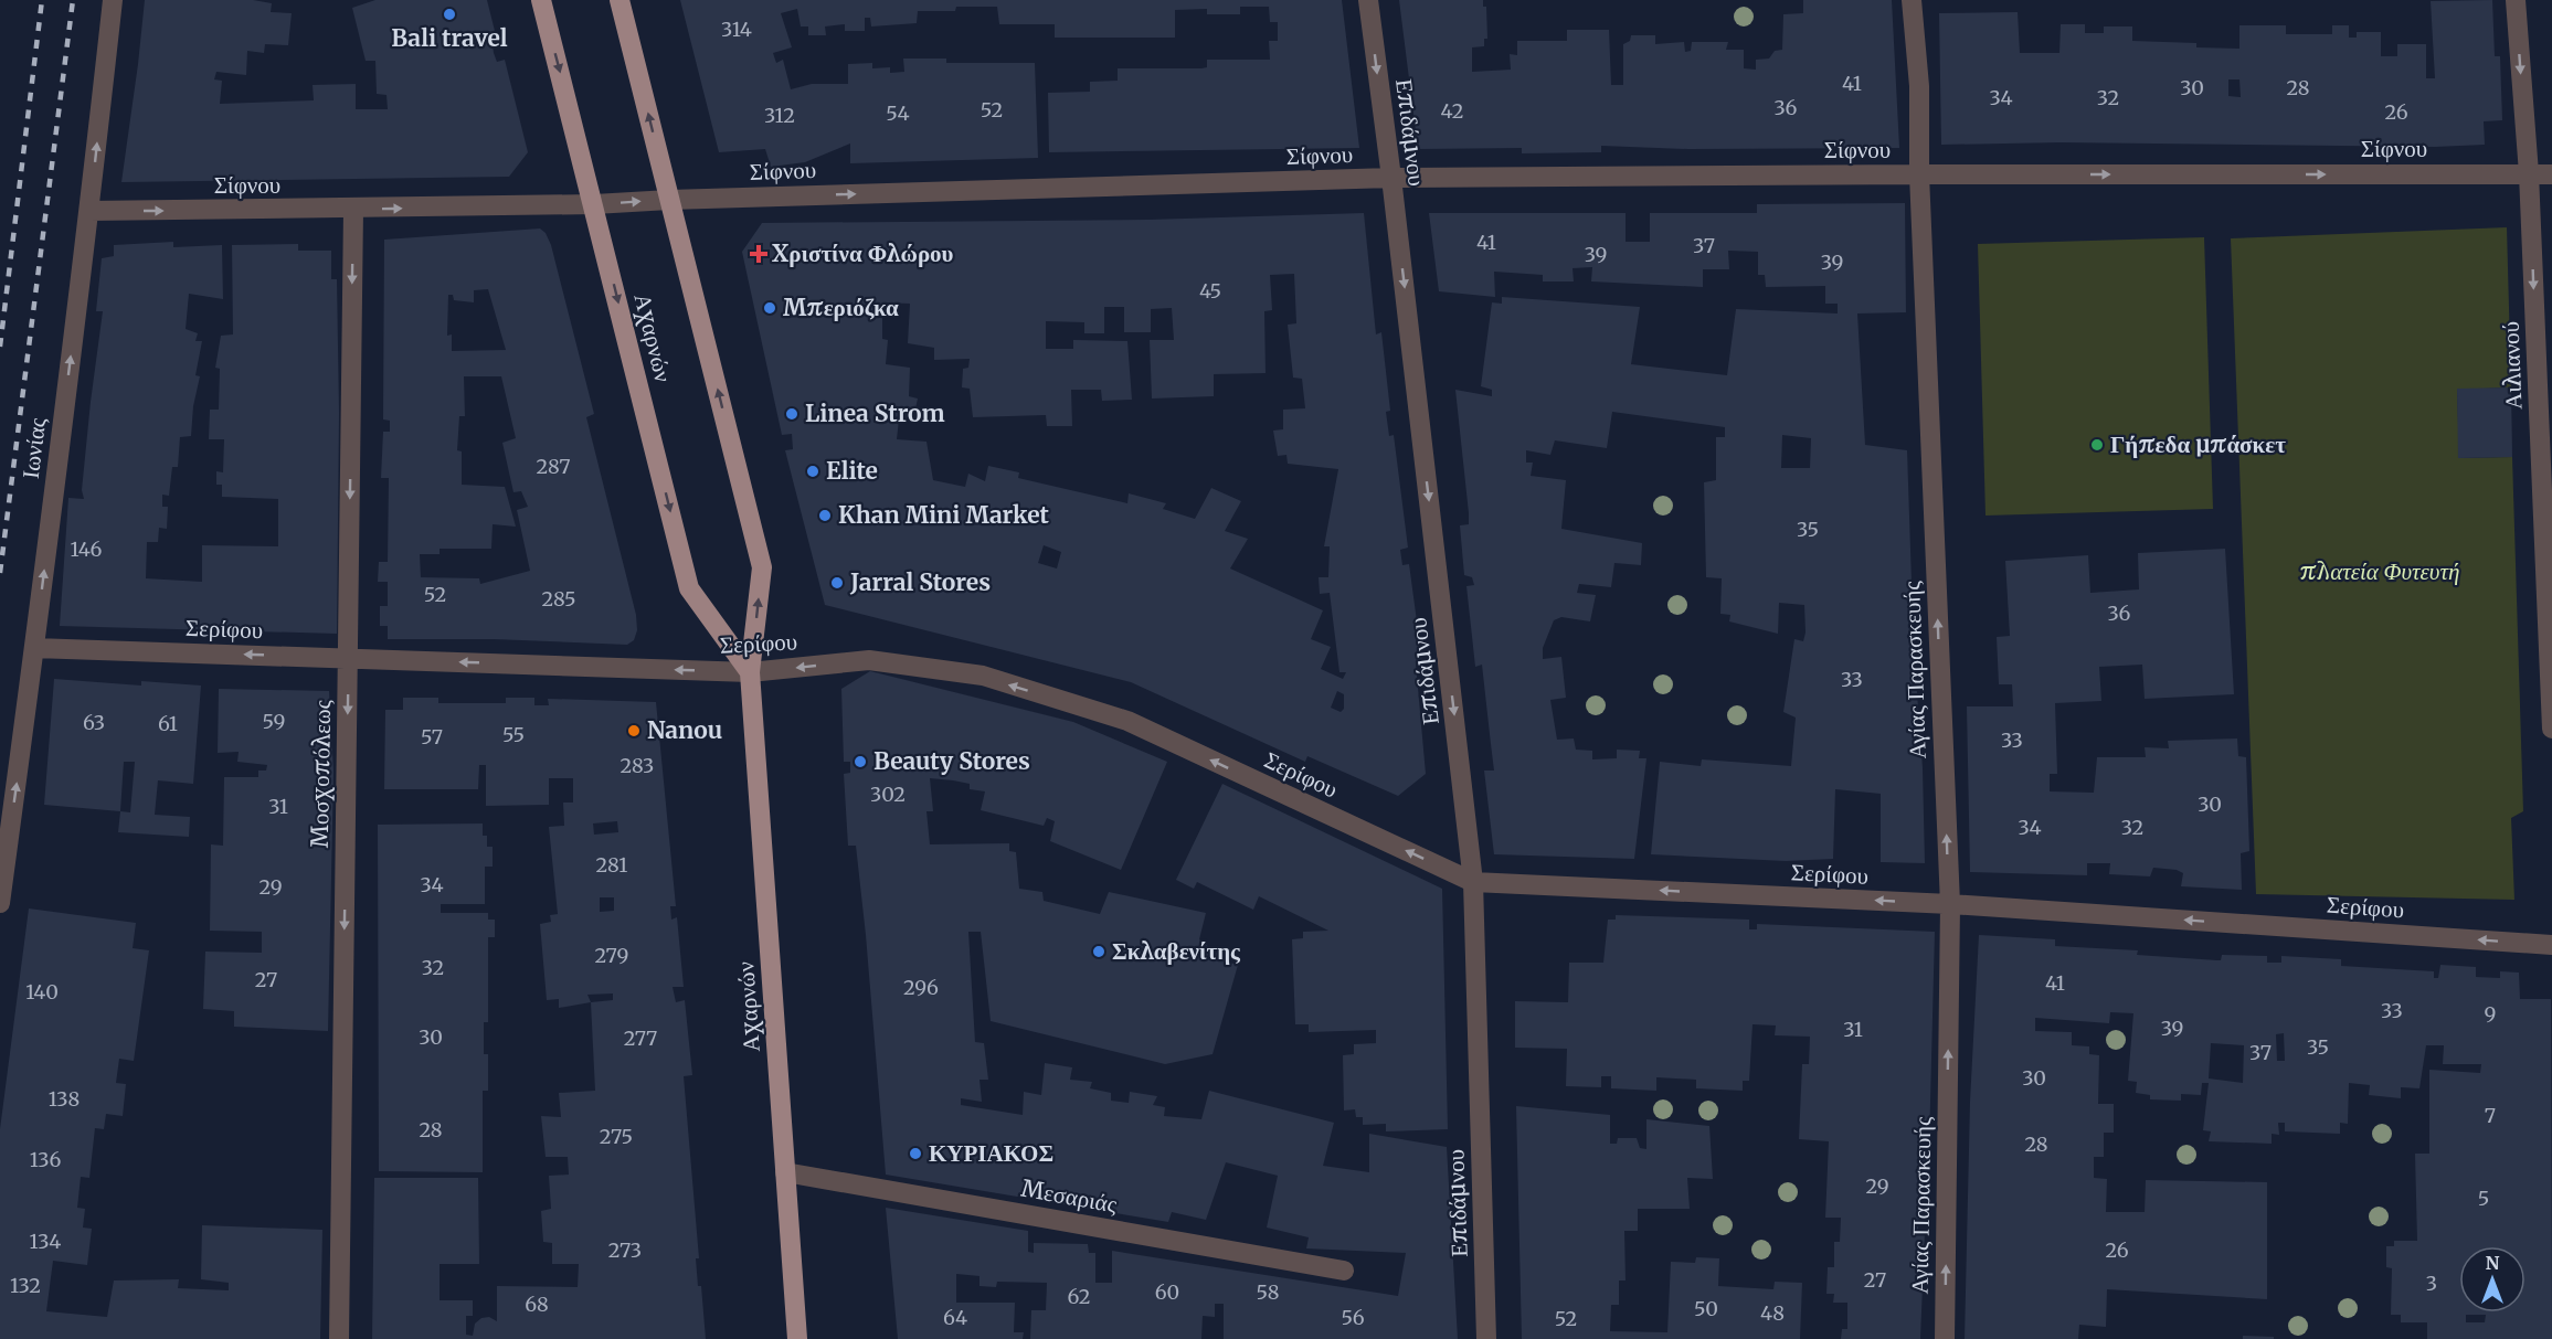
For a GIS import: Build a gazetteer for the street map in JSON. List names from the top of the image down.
{
  "streets": {
    "main road": ["Αχαρνών"],
    "street": [
      "Επιδάμνου",
      "Σίφνου",
      "Αιλιανού",
      "Ιωνίας",
      "Σερίφου",
      "Αγίας Παρασκευής",
      "Μοσχοπόλεως",
      "Μεσαριάς"
    ]
  },
  "crossings": [
    ["Επιδάμνου", "Σίφνου"],
    ["Επιδάμνου", "Σερίφου"],
    ["Σίφνου", "Αχαρνών"],
    ["Σίφνου", "Αιλιανού"],
    ["Σίφνου", "Ιωνίας"],
    ["Σίφνου", "Αγίας Παρασκευής"],
    ["Σίφνου", "Μοσχοπόλεως"],
    ["Αχαρνών", "Σερίφου"],
    ["Αχαρνών", "Μεσαριάς"],
    ["Ιωνίας", "Σερίφου"],
    ["Σερίφου", "Αγίας Παρασκευής"],
    ["Σερίφου", "Μοσχοπόλεως"]
  ],
  "one_way": [
    "Επιδάμνου",
    "Σίφνου",
    "Αιλιανού",
    "Ιωνίας",
    "Σερίφου",
    "Αγίας Παρασκευής",
    "Μοσχοπόλεως"
  ],
  "parks": ["πλατεία Φυτευτή"],
  "places": {
    "other": [
      "Bali travel",
      "Μπεριόζκα",
      "Linea Strom",
      "Γήπεδα μπάσκετ",
      "Elite",
      "Khan Mini Market",
      "Jarral Stores",
      "Nanou",
      "Beauty Stores",
      "Σκλαβενίτης",
      "ΚΥΡΙΑΚΟΣ"
    ],
    "health": ["Χριστίνα Φλώρου"]
  },
  "house_numbers": [
    "314",
    "41",
    "30",
    "28",
    "34",
    "32",
    "36",
    "52",
    "42",
    "26",
    "54",
    "312",
    "41",
    "37",
    "39",
    "39",
    "45",
    "287",
    "35",
    "146",
    "52",
    "285",
    "36",
    "33",
    "59",
    "63",
    "61",
    "55",
    "57",
    "33",
    "283",
    "302",
    "30",
    "31",
    "34",
    "32",
    "281",
    "34",
    "29",
    "279",
    "32",
    "27",
    "41",
    "296",
    "140",
    "33",
    "9",
    "39",
    "31",
    "30",
    "277",
    "35",
    "37",
    "30",
    "138",
    "7",
    "28",
    "275",
    "28",
    "136",
    "29",
    "5",
    "134",
    "273",
    "26",
    "27",
    "3",
    "132",
    "60",
    "58",
    "62",
    "68",
    "50",
    "48",
    "64",
    "56",
    "52"
  ],
  "north": "top"
}
